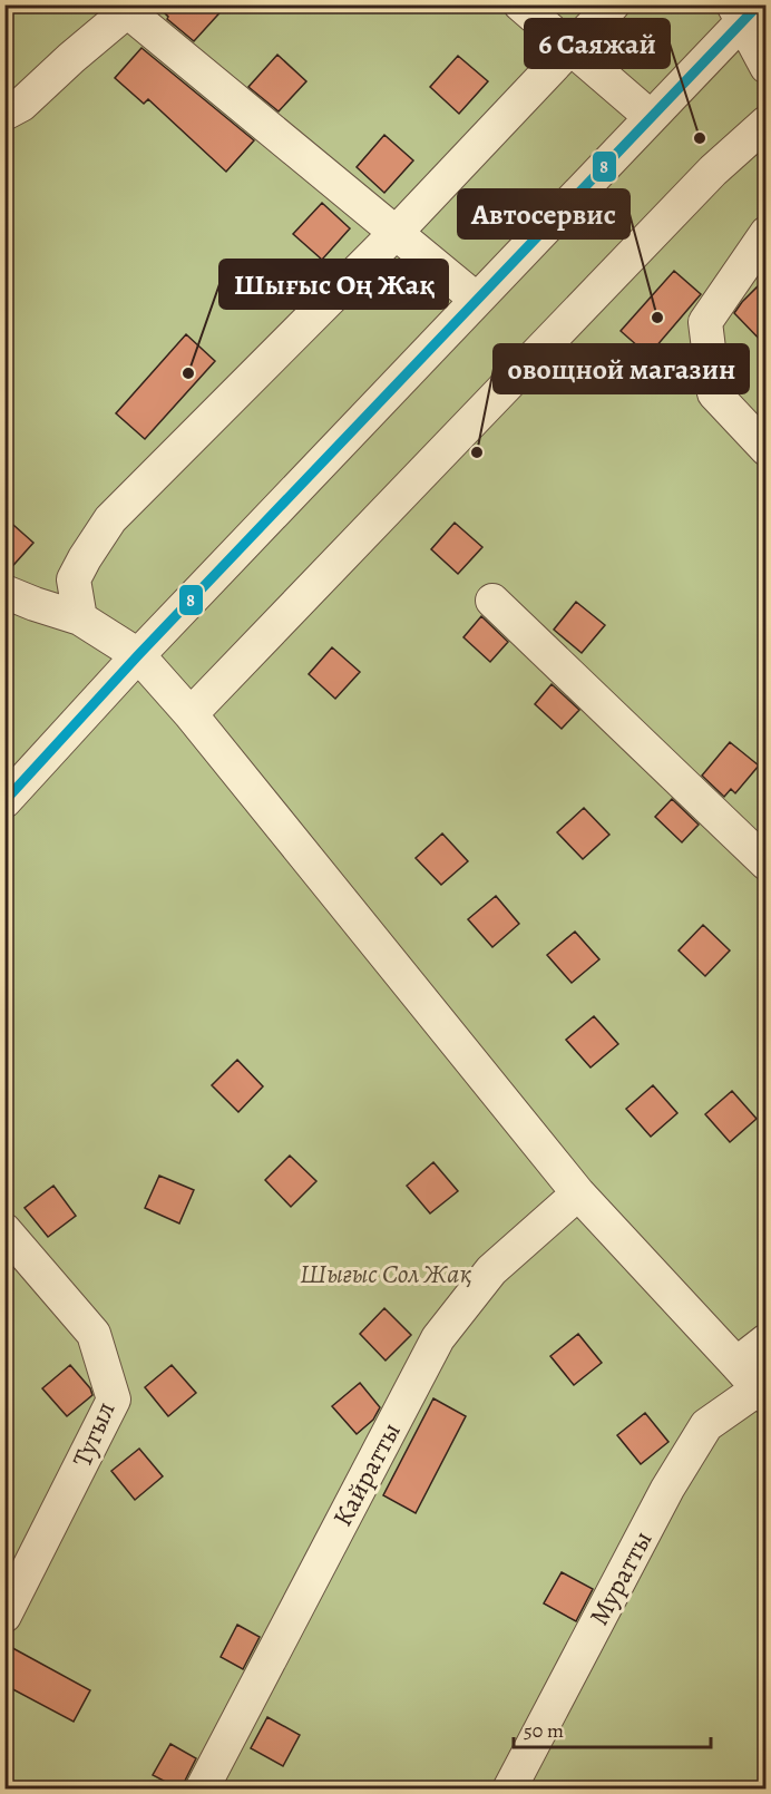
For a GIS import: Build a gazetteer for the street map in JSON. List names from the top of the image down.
{
  "streets": {
    "street": ["Тугыл", "Кайратты", "Муратты"]
  },
  "parks": ["Шығыс Сол Жақ"],
  "places": [
    "6 Саяжай",
    "Автосервис",
    "Шығыс Оң Жақ",
    "овощной магазин"
  ],
  "lines": ["transit line 8"],
  "scale_bar": "50 m"
}
